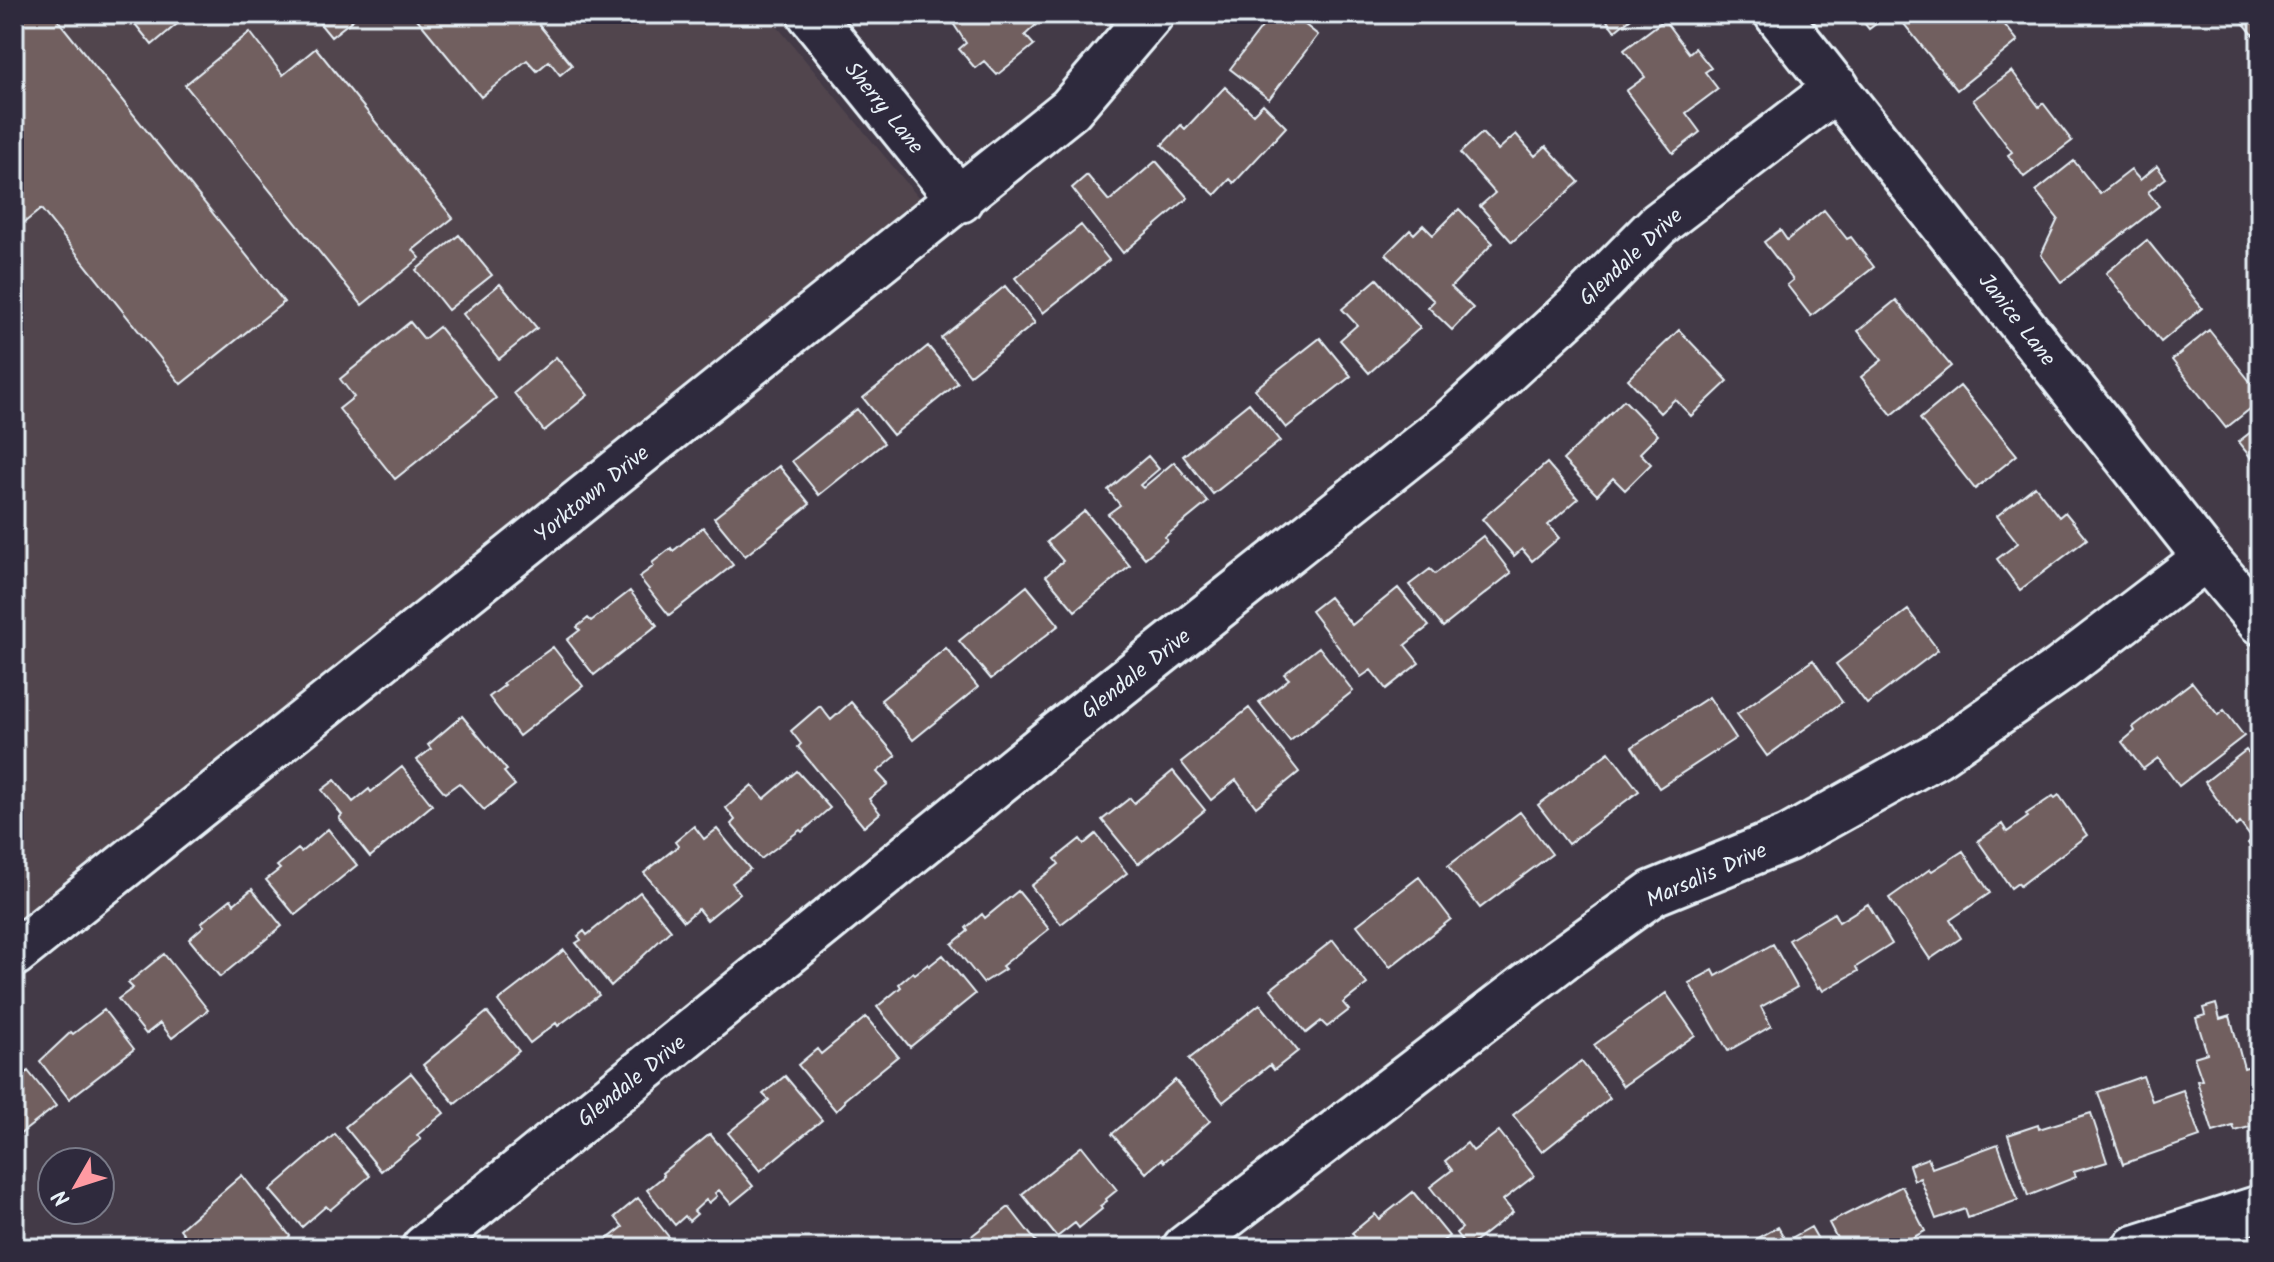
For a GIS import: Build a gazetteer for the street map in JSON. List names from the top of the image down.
{
  "streets": {
    "street": [
      "Sherry Lane",
      "Glendale Drive",
      "Janice Lane",
      "Yorktown Drive",
      "Marsalis Drive"
    ]
  },
  "crossings": [
    ["Sherry Lane", "Yorktown Drive"],
    ["Glendale Drive", "Janice Lane"],
    ["Janice Lane", "Marsalis Drive"]
  ],
  "north": "bottom left"
}
